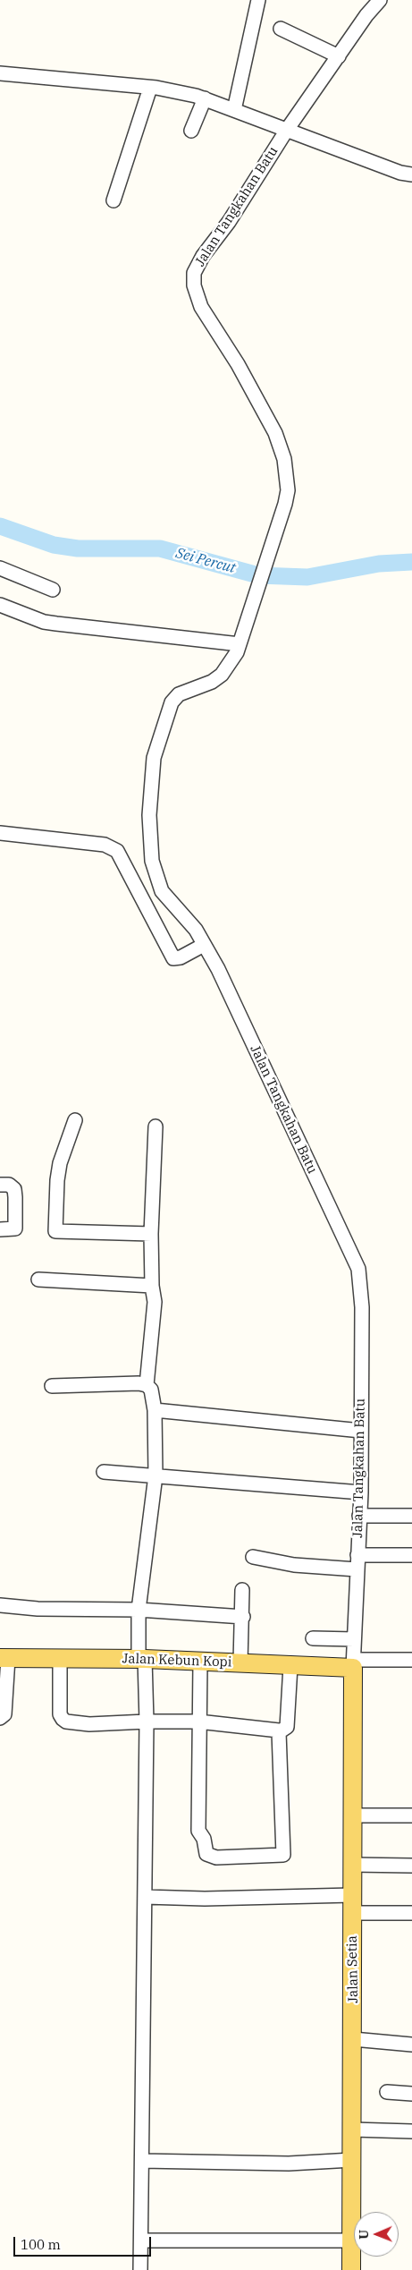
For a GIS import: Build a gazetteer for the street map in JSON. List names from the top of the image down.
{
  "streets": {
    "main road": ["Jalan Kebun Kopi", "Jalan Setia"],
    "street": ["Jalan Tangkahan Batu"]
  },
  "crossings": [
    ["Jalan Tangkahan Batu", "Jalan Kebun Kopi"],
    ["Jalan Tangkahan Batu", "Jalan Setia"],
    ["Jalan Kebun Kopi", "Jalan Setia"]
  ],
  "water": ["Sei Percut"],
  "scale_bar": "100 m",
  "north": "left"
}
